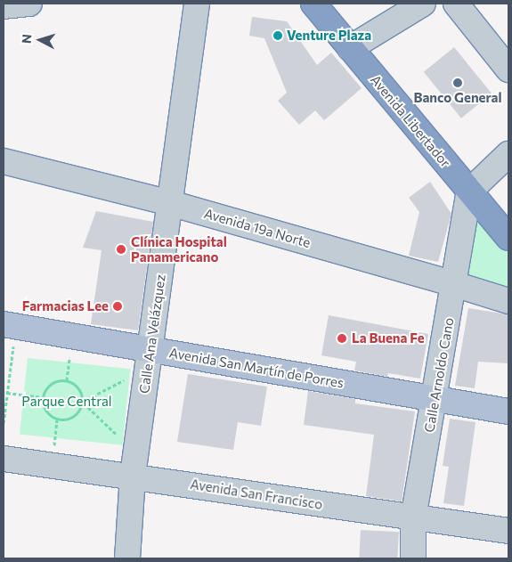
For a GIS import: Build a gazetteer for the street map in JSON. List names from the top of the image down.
{
  "streets": {
    "highway": ["Avenida Libertador"],
    "main road": ["Avenida San Martín de Porres"],
    "street": [
      "Avenida 19a Norte",
      "Calle Ana Velázquez",
      "Calle Arnoldo Cano",
      "Avenida San Francisco"
    ]
  },
  "crossings": [
    ["Avenida Libertador", "Calle Arnoldo Cano"],
    ["Avenida 19a Norte", "Calle Ana Velázquez"],
    ["Avenida 19a Norte", "Calle Arnoldo Cano"],
    ["Calle Ana Velázquez", "Avenida San Martín de Porres"],
    ["Calle Ana Velázquez", "Avenida San Francisco"],
    ["Avenida San Martín de Porres", "Calle Arnoldo Cano"],
    ["Calle Arnoldo Cano", "Avenida San Francisco"]
  ],
  "parks": ["Parque Central"],
  "places": [
    "Venture Plaza",
    "Banco General",
    "Clínica Hospital Panamericano",
    "Farmacias Lee",
    "La Buena Fe"
  ],
  "north": "left"
}
